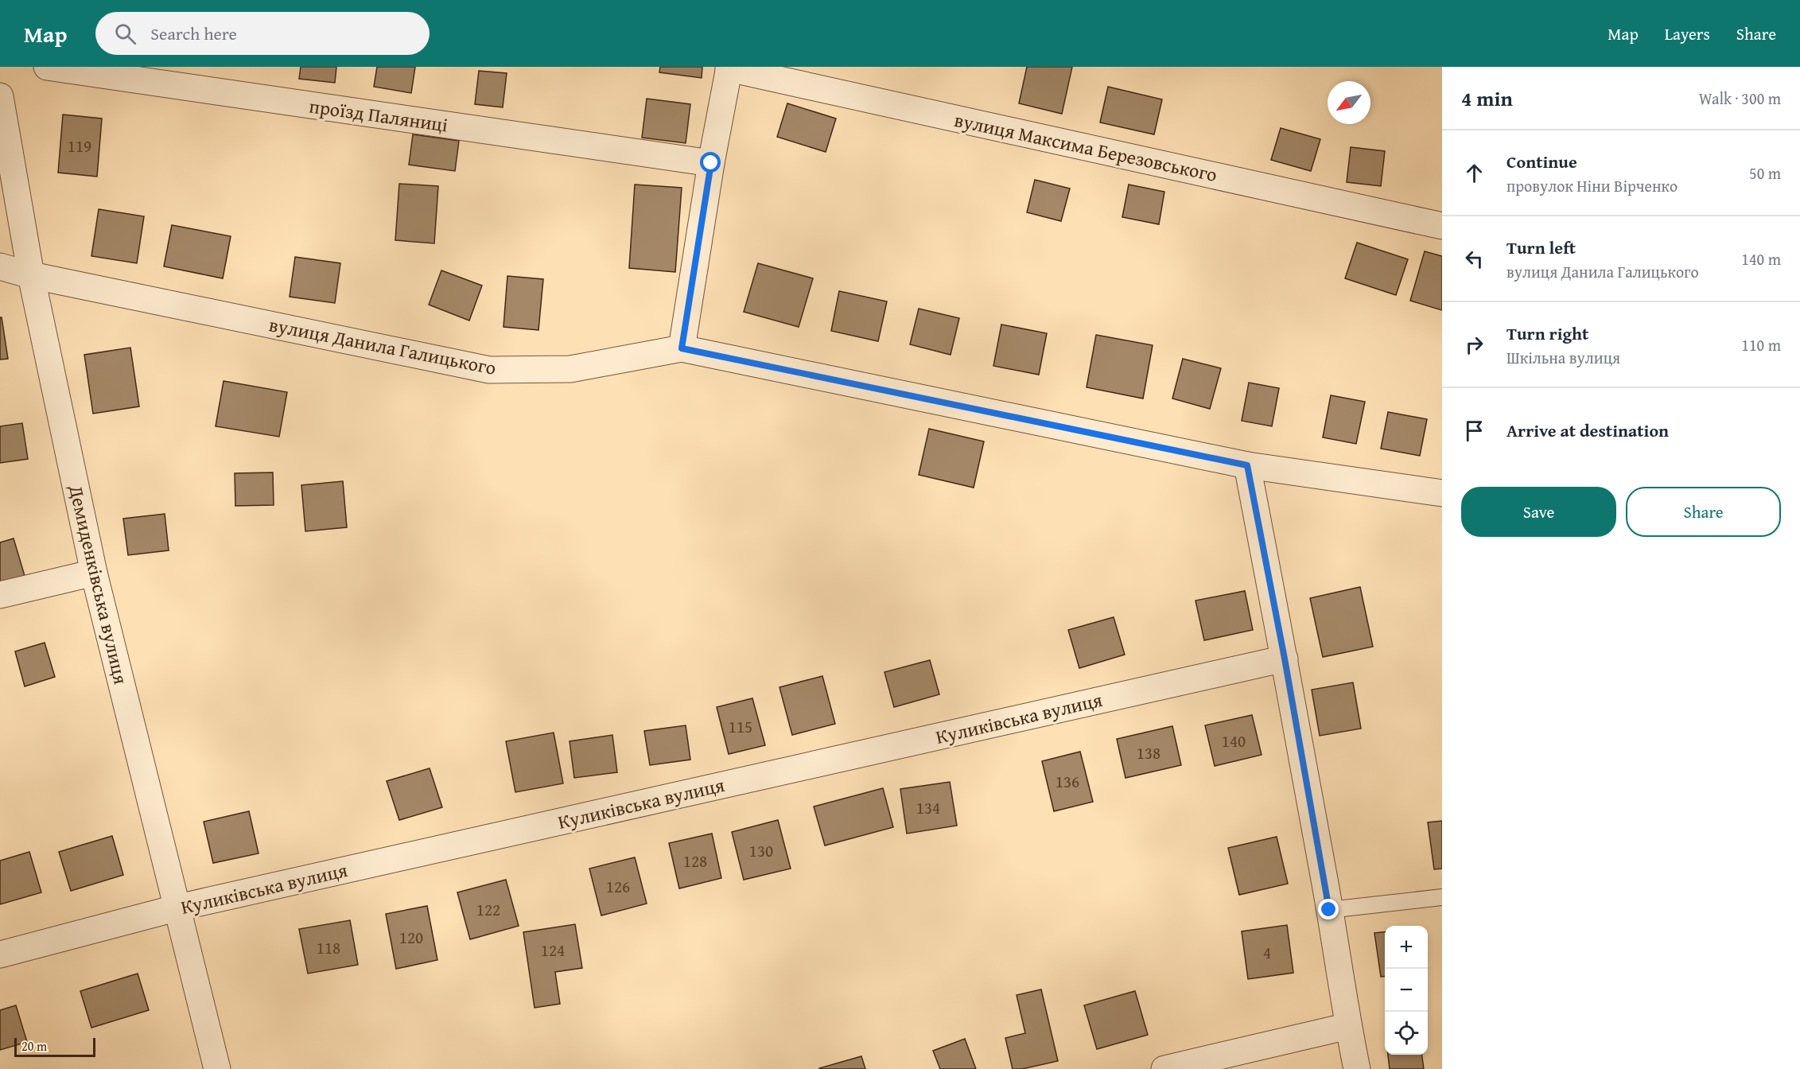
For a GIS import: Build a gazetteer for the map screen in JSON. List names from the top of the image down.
{
  "streets": {
    "street": [
      "проїзд Паляниці",
      "вулиця Максима Березовського",
      "вулиця Данила Галицького",
      "Демиденківська вулиця",
      "Куликівська вулиця"
    ]
  },
  "crossings": [
    ["вулиця Данила Галицького", "Демиденківська вулиця"],
    ["Демиденківська вулиця", "Куликівська вулиця"]
  ],
  "house_numbers": [
    "119",
    "115",
    "140",
    "138",
    "136",
    "134",
    "130",
    "128",
    "126",
    "122",
    "120",
    "118",
    "124",
    "4"
  ],
  "scale_bar": "20 m",
  "north": "bottom left",
  "page": {
    "header": "Map",
    "search": "Search here",
    "nav": ["Map", "Layers", "Share"],
    "heading": ["4 min", "Walk · 300 m"],
    "list": [
      ["Continue", "провулок Ніни Вірченко", "50 m"],
      ["Turn left", "вулиця Данила Галицького", "140 m"],
      ["Turn right", "Шкільна вулиця", "110 m"],
      "Arrive at destination"
    ],
    "buttons": ["Save", "Share"],
    "map_buttons": ["+", "−"],
    "scale": "20 m"
  }
}
